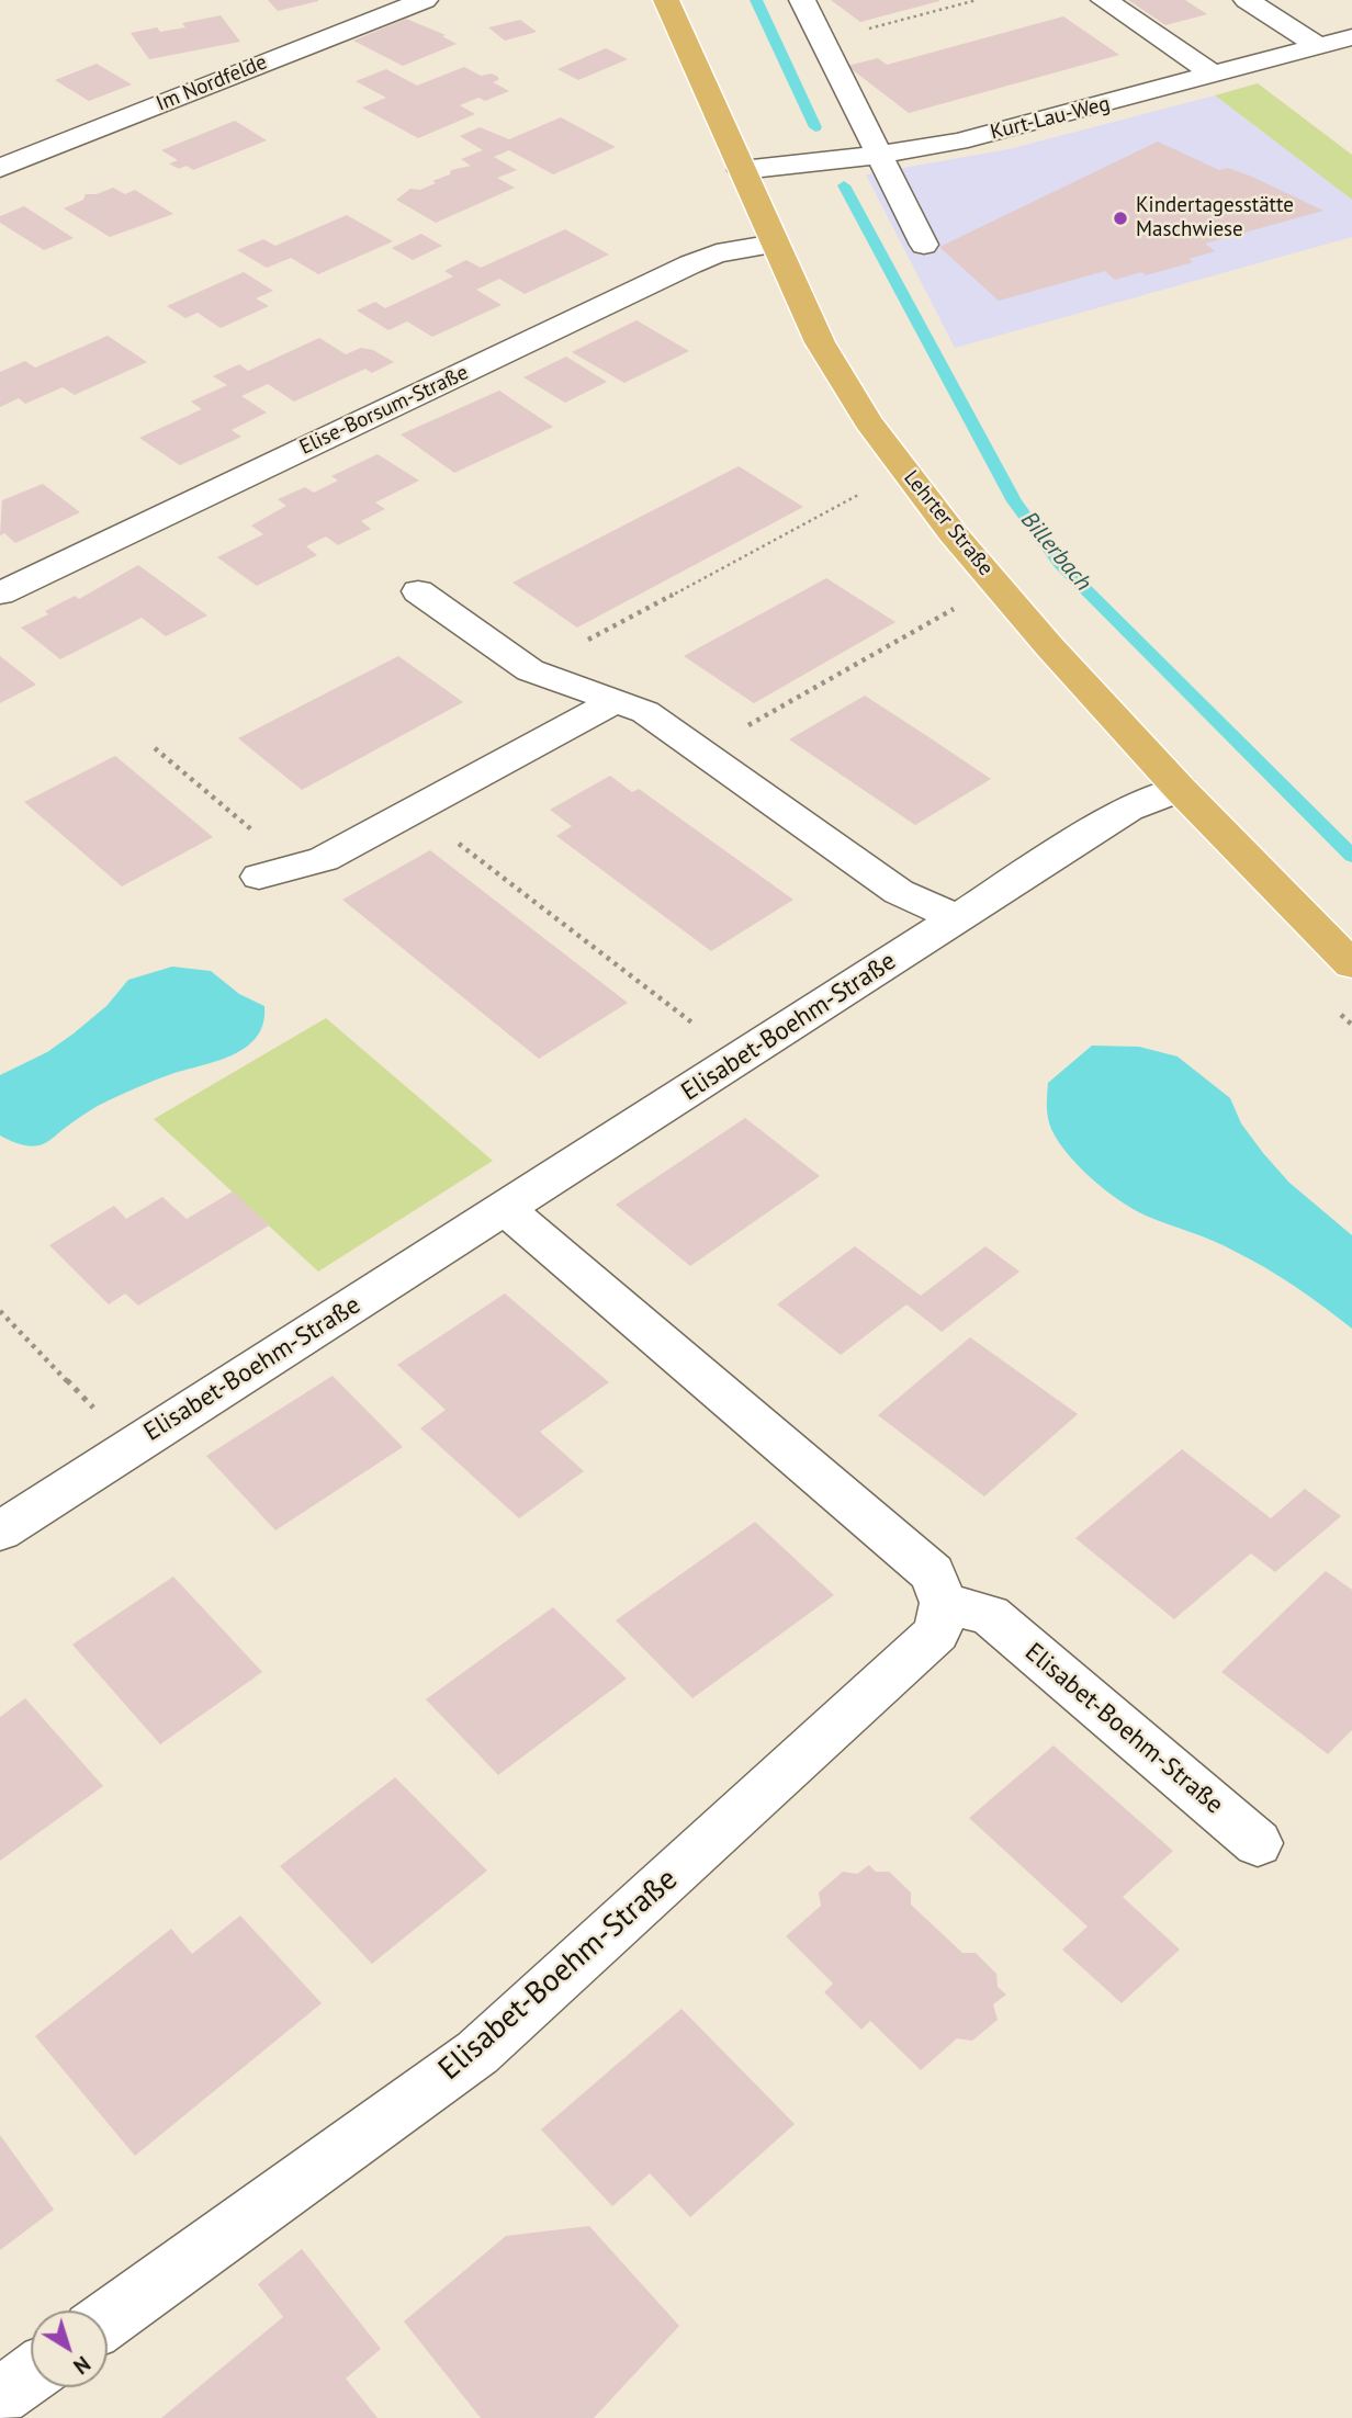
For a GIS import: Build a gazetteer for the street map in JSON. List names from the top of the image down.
{
  "streets": {
    "main road": ["Lehrter Straße"],
    "street": [
      "Im Nordfelde",
      "Kurt-Lau-Weg",
      "Elise-Borsum-Straße",
      "Elisabet-Boehm-Straße"
    ]
  },
  "crossings": [
    ["Kurt-Lau-Weg", "Lehrter Straße"],
    ["Elise-Borsum-Straße", "Lehrter Straße"],
    ["Lehrter Straße", "Elisabet-Boehm-Straße"]
  ],
  "water": ["Billerbach"],
  "places": ["Kindertagesstätte Maschwiese"],
  "north": "bottom right"
}
